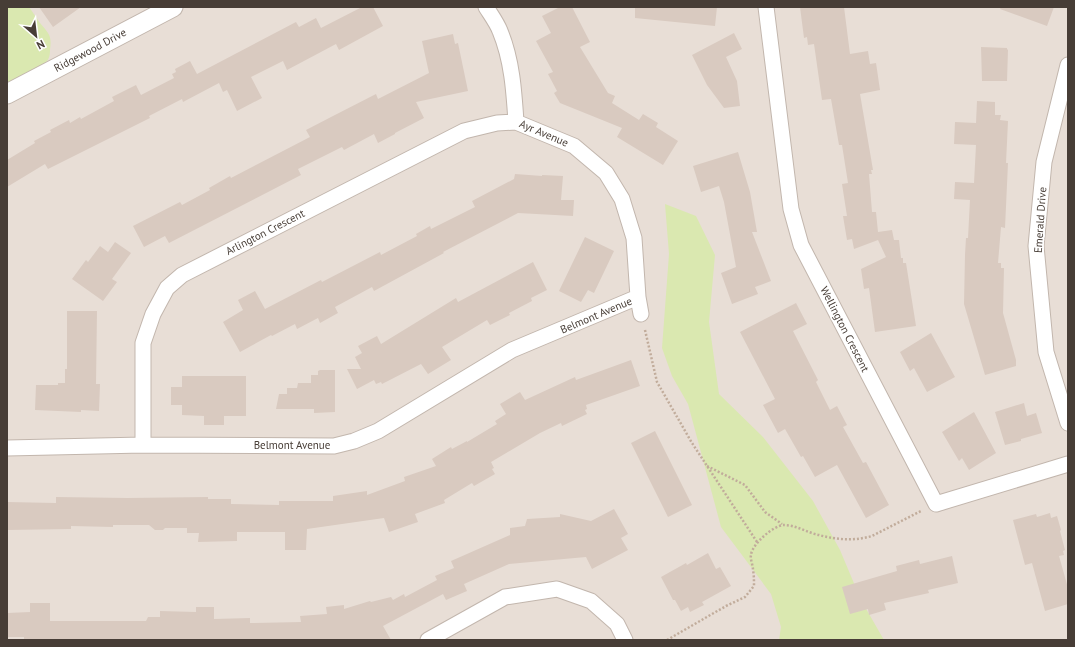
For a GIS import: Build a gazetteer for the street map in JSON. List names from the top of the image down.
{
  "streets": {
    "street": [
      "Ridgewood Drive",
      "Ayr Avenue",
      "Emerald Drive",
      "Arlington Crescent",
      "Belmont Avenue",
      "Wellington Crescent"
    ]
  },
  "crossings": [
    ["Ayr Avenue", "Arlington Crescent"],
    ["Ayr Avenue", "Belmont Avenue"],
    ["Arlington Crescent", "Belmont Avenue"]
  ],
  "north": "bottom right"
}
